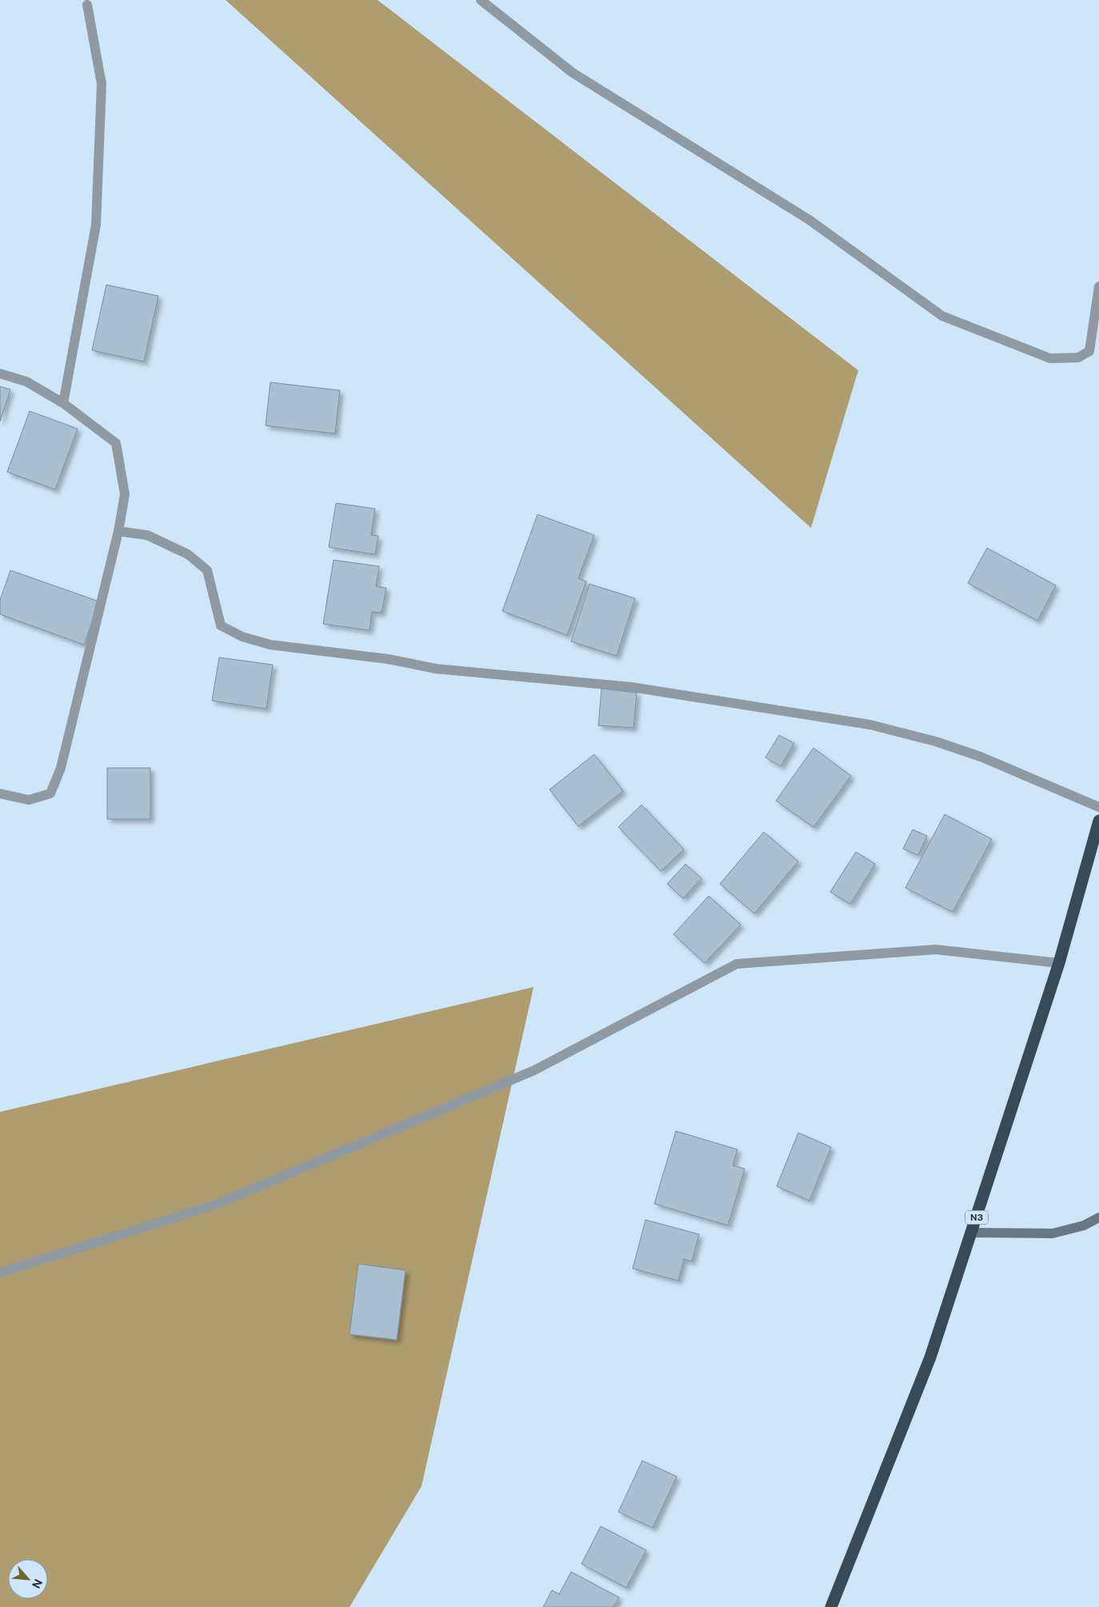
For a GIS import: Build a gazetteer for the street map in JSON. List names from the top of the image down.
{
  "streets": {
    "highway": ["N3"]
  },
  "north": "bottom right"
}
